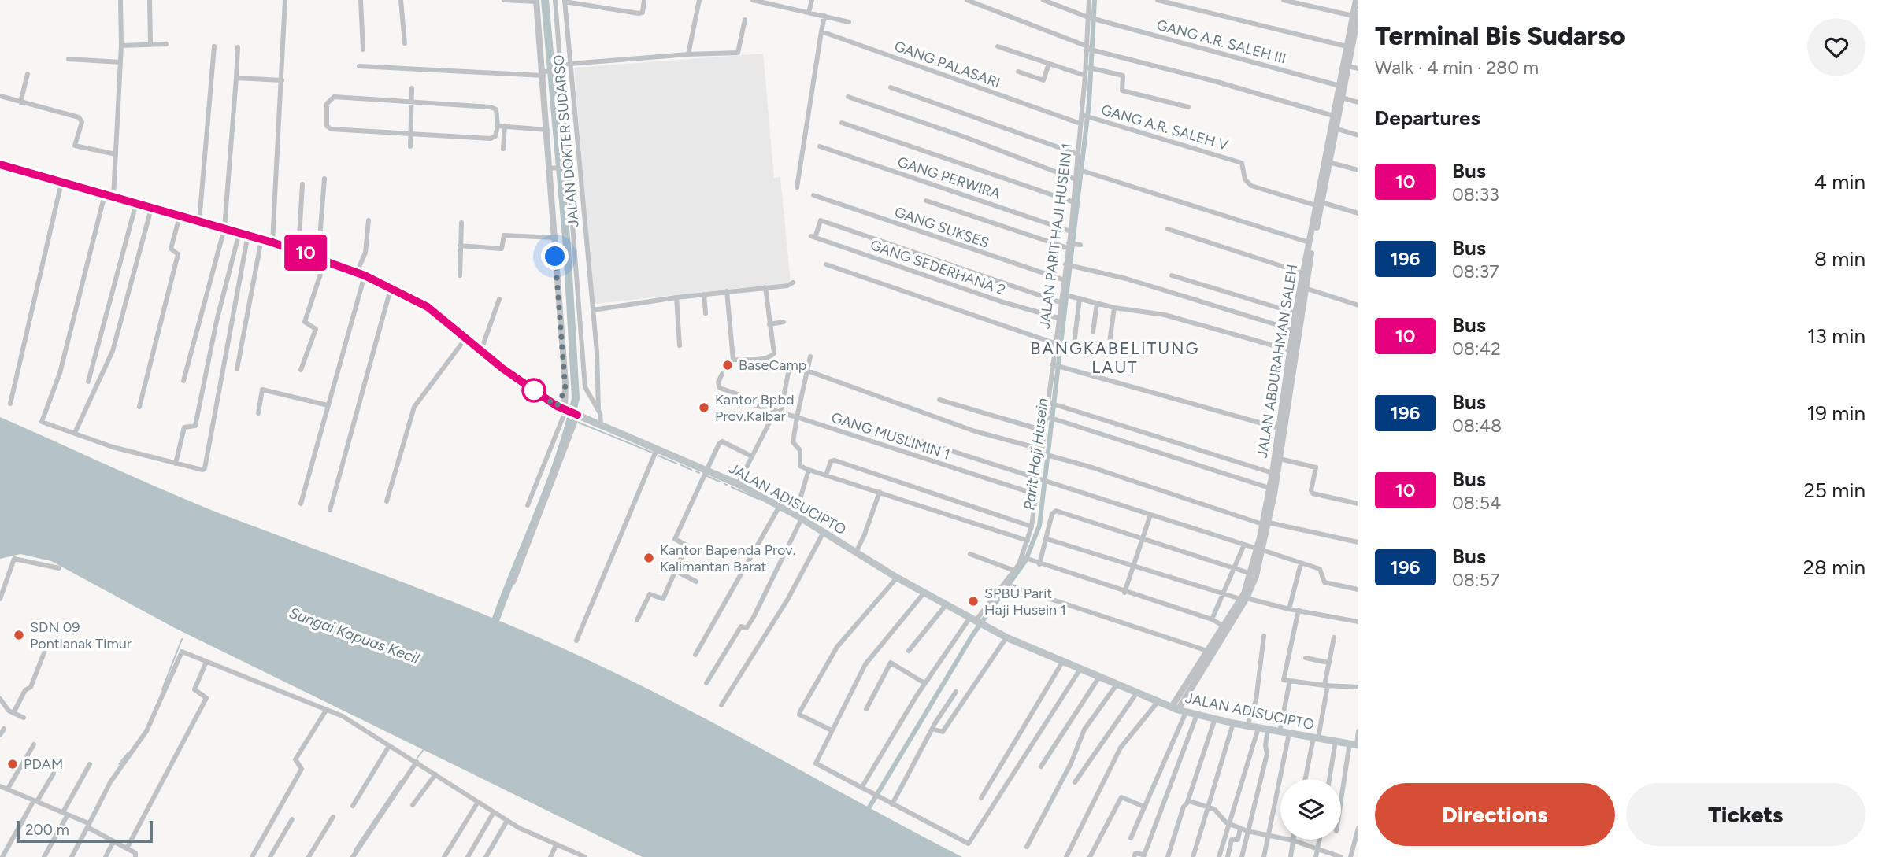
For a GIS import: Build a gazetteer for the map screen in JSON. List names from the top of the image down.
{
  "streets": {
    "main road": ["JALAN ADISUCIPTO"],
    "street": [
      "GANG A.R. SALEH III",
      "GANG PALASARI",
      "GANG A.R. SALEH V",
      "JALAN DOKTER SUDARSO",
      "GANG PERWIRA",
      "GANG SUKSES",
      "JALAN PARIT HAJI HUSEIN 1",
      "GANG SEDERHANA 2",
      "JALAN ABDURAHMAN SALEH",
      "GANG MUSLIMIN 1"
    ]
  },
  "crossings": [
    ["GANG A.R. SALEH III", "JALAN PARIT HAJI HUSEIN 1"],
    ["GANG A.R. SALEH III", "JALAN ABDURAHMAN SALEH"],
    ["GANG PALASARI", "JALAN PARIT HAJI HUSEIN 1"],
    ["GANG A.R. SALEH V", "JALAN PARIT HAJI HUSEIN 1"],
    ["GANG A.R. SALEH V", "JALAN ABDURAHMAN SALEH"],
    ["GANG PERWIRA", "JALAN PARIT HAJI HUSEIN 1"],
    ["GANG SUKSES", "JALAN PARIT HAJI HUSEIN 1"],
    ["JALAN PARIT HAJI HUSEIN 1", "GANG SEDERHANA 2"],
    ["JALAN PARIT HAJI HUSEIN 1", "GANG MUSLIMIN 1"],
    ["JALAN PARIT HAJI HUSEIN 1", "JALAN ADISUCIPTO"],
    ["JALAN ABDURAHMAN SALEH", "JALAN ADISUCIPTO"]
  ],
  "districts": ["BANGKABELITUNG LAUT"],
  "water": ["Parit Haji Husein", "Sungai Kapuas Kecil"],
  "places": [
    "BaseCamp",
    "Kantor Bpbd Prov.Kalbar",
    "Kantor Bapenda Prov. Kalimantan Barat",
    "SPBU Parit Haji Husein 1",
    "SDN 09 Pontianak Timur",
    "PDAM"
  ],
  "lines": ["bus line 10"],
  "scale_bar": "200 m",
  "page": {
    "on_map": "10",
    "heading": [
      ["Terminal Bis Sudarso", "Walk · 4 min · 280 m"],
      "Departures"
    ],
    "list": [
      {
        "mark": "10",
        "name": "Bus",
        "note": "08:33",
        "value": "4 min"
      },
      {
        "mark": "196",
        "name": "Bus",
        "note": "08:37",
        "value": "8 min"
      },
      {
        "mark": "10",
        "name": "Bus",
        "note": "08:42",
        "value": "13 min"
      },
      {
        "mark": "196",
        "name": "Bus",
        "note": "08:48",
        "value": "19 min"
      },
      {
        "mark": "10",
        "name": "Bus",
        "note": "08:54",
        "value": "25 min"
      },
      {
        "mark": "196",
        "name": "Bus",
        "note": "08:57",
        "value": "28 min"
      }
    ],
    "buttons": ["Directions", "Tickets"],
    "scale": "200 m"
  }
}
